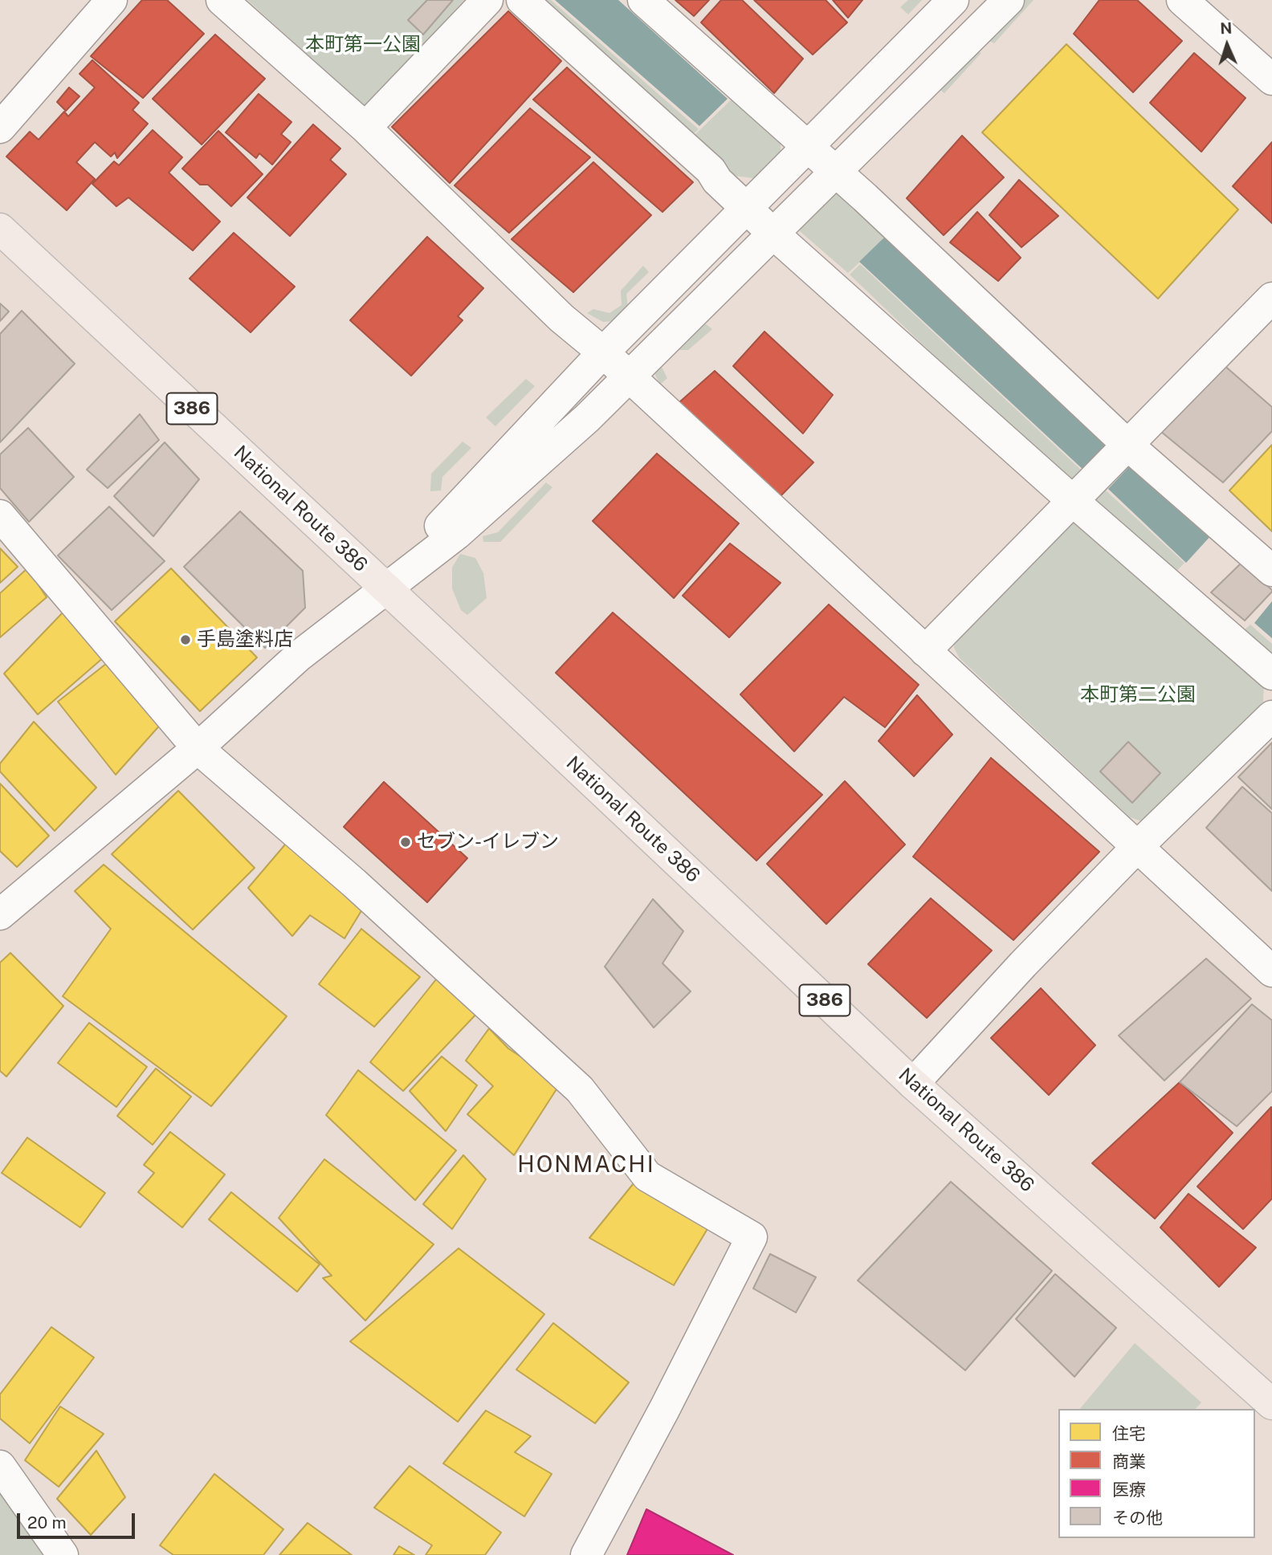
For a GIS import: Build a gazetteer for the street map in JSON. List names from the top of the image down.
{
  "streets": {
    "highway": ["386", "National Route 386"]
  },
  "districts": ["HONMACHI"],
  "parks": ["本町第一公園", "本町第二公園"],
  "places": ["手島塗料店", "セブン-イレブン"],
  "legend": [
    "住宅",
    "商業",
    "医療",
    "その他"
  ],
  "scale_bar": "20 m",
  "north": "top"
}
